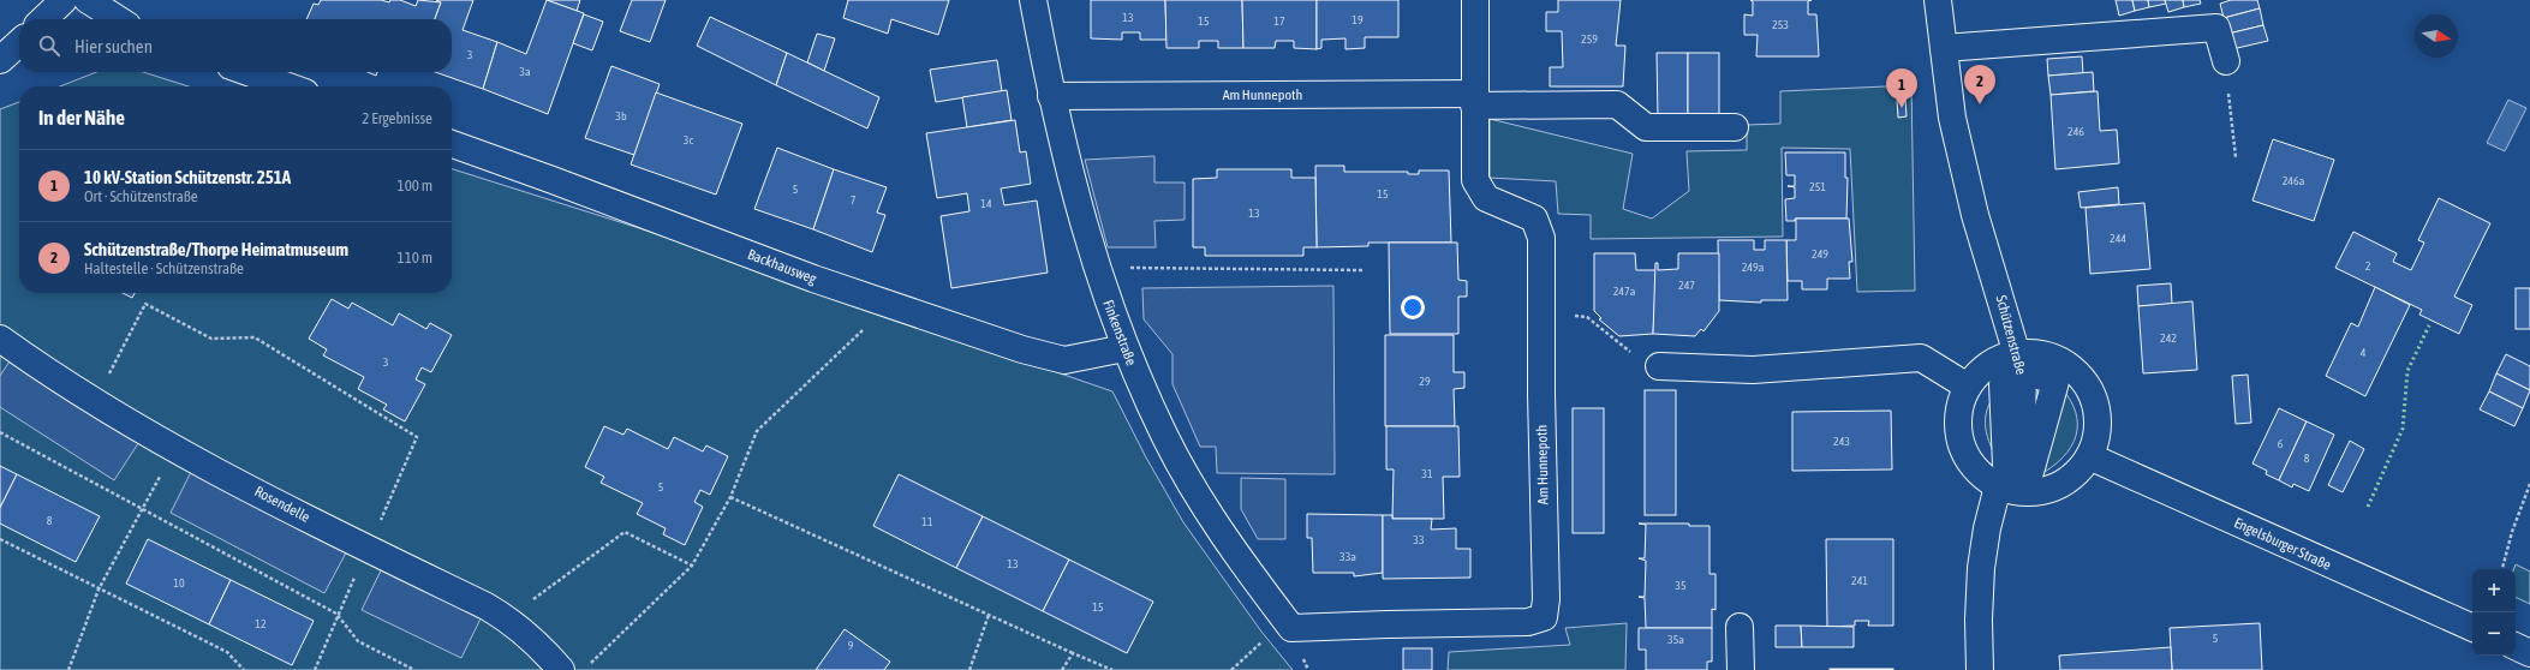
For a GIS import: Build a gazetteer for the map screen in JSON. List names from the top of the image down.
{
  "streets": {
    "street": [
      "Am Hunnepoth",
      "Backhausweg",
      "Finkenstraße",
      "Schützenstraße",
      "Rosendelle",
      "Engelsburger Straße"
    ]
  },
  "crossings": [
    ["Am Hunnepoth", "Finkenstraße"],
    ["Backhausweg", "Finkenstraße"]
  ],
  "house_numbers": [
    "13",
    "19",
    "15",
    "17",
    "253",
    "259",
    "3",
    "3a",
    "3b",
    "246",
    "3c",
    "246a",
    "251",
    "5",
    "15",
    "7",
    "14",
    "13",
    "244",
    "249",
    "2",
    "249a",
    "247",
    "247a",
    "242",
    "4",
    "3",
    "29",
    "243",
    "6",
    "8",
    "31",
    "5",
    "8",
    "11",
    "33",
    "33a",
    "13",
    "241",
    "10",
    "35",
    "15",
    "12",
    "5",
    "35a",
    "9"
  ],
  "north": "right",
  "page": {
    "search": "Hier suchen",
    "pins": ["2", "1"],
    "heading": ["In der Nähe", "2 Ergebnisse"],
    "list": [
      {
        "mark": "1",
        "name": "10 kV-Station Schützenstr. 251A",
        "note": "Ort · Schützenstraße",
        "value": "100 m"
      },
      {
        "mark": "2",
        "name": "Schützenstraße/Thorpe Heimatmuseum",
        "note": "Haltestelle · Schützenstraße",
        "value": "110 m"
      }
    ],
    "map_buttons": ["+", "−"]
  }
}
